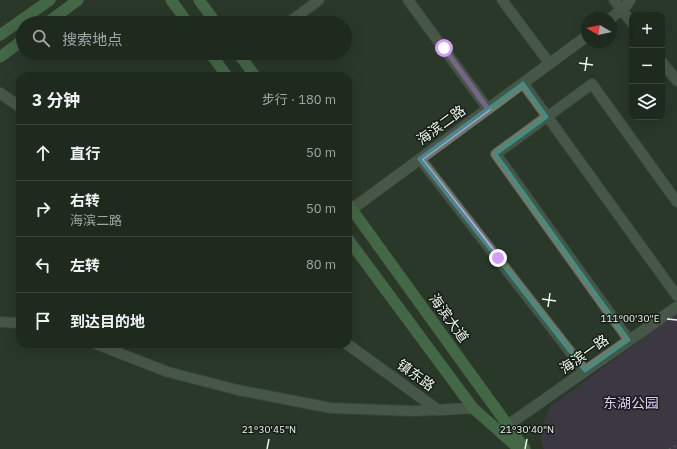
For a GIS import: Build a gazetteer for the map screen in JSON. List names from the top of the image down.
{
  "streets": {
    "main road": ["海滨大道"],
    "street": ["海滨二路", "海滨一路", "镇东路"]
  },
  "crossings": [
    ["海滨大道", "海滨一路"]
  ],
  "parks": ["东湖公园"],
  "north": "left",
  "page": {
    "map_buttons": ["+", "−"],
    "search": "搜索地点",
    "heading": ["3 分钟", "步行 · 180 m"],
    "list": [
      ["直行", "50 m"],
      ["右转", "海滨二路", "50 m"],
      ["左转", "80 m"],
      "到达目的地"
    ]
  },
  "coordinates": ["111°00'30\"E", "21°30'45\"N", "21°30'40\"N"]
}
